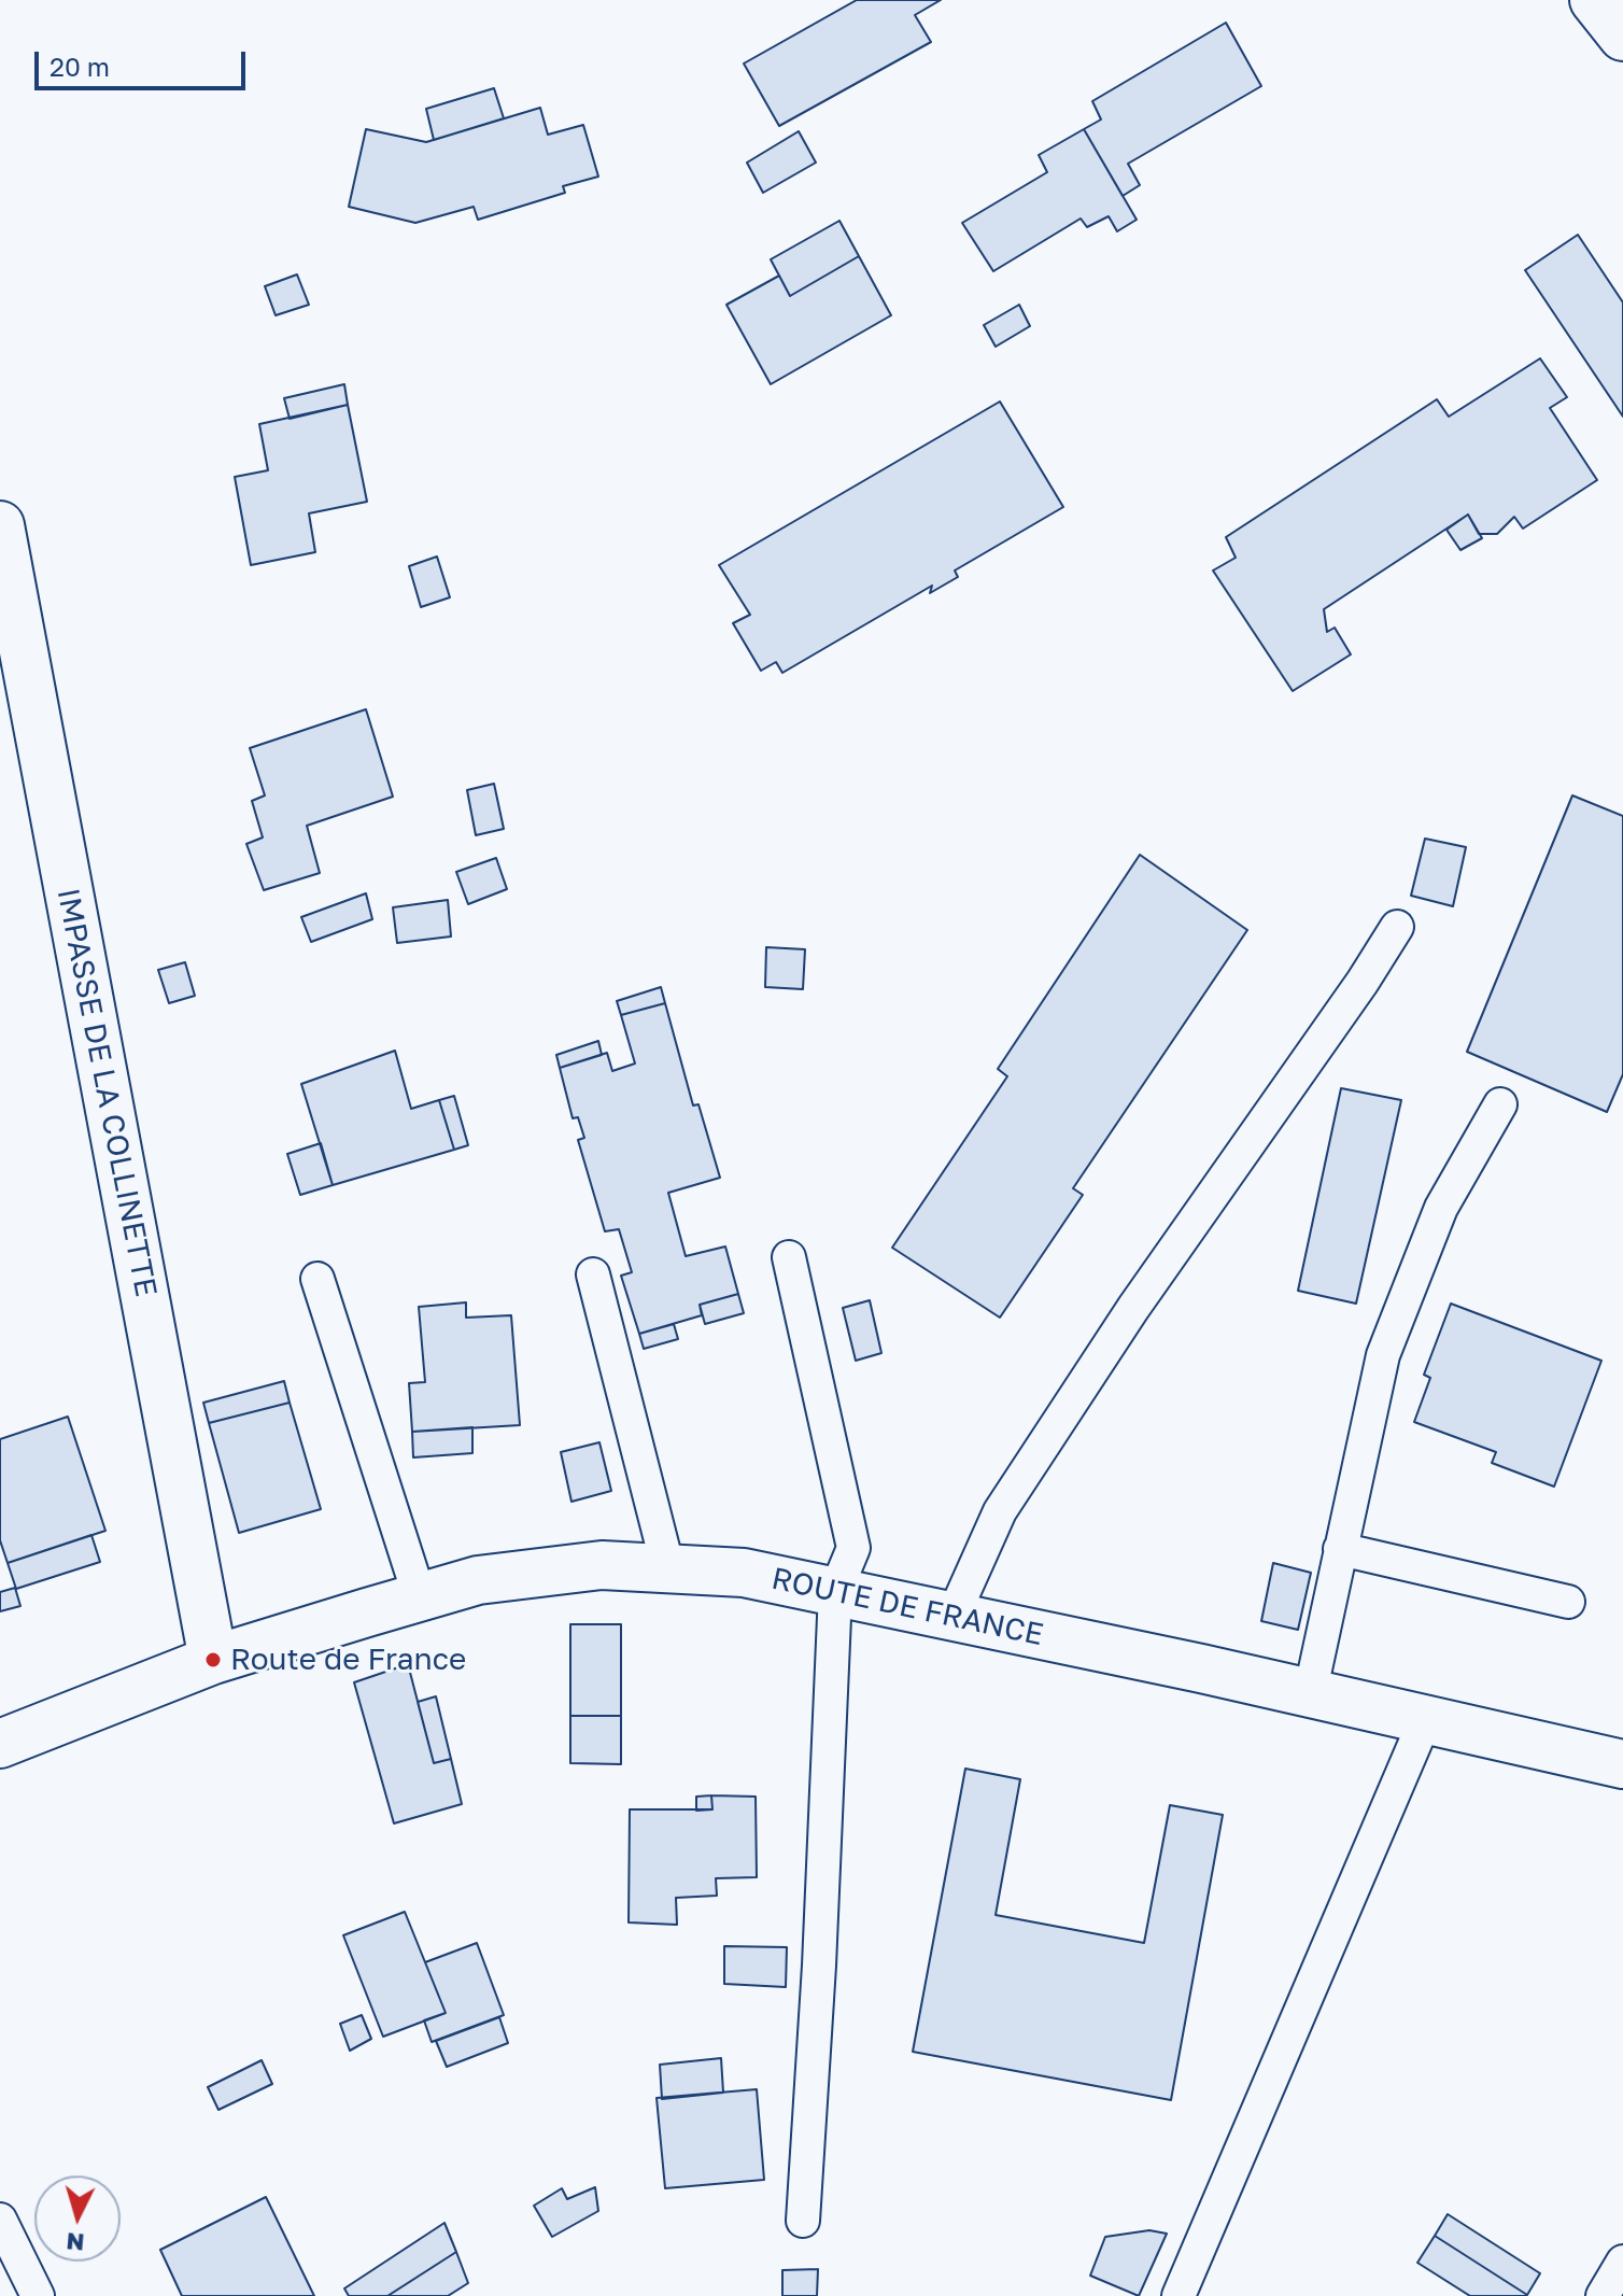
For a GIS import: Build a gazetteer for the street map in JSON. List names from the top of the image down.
{
  "streets": {
    "street": ["IMPASSE DE LA COLLINETTE", "ROUTE DE FRANCE"]
  },
  "crossings": [
    ["IMPASSE DE LA COLLINETTE", "ROUTE DE FRANCE"]
  ],
  "places": ["Route de France"],
  "scale_bar": "20 m",
  "north": "bottom"
}
